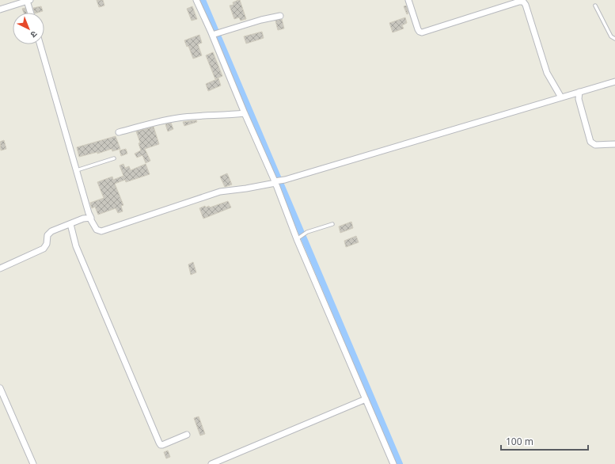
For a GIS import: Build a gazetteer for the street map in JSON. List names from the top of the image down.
{
  "scale_bar": "100 m",
  "north": "bottom right"
}
